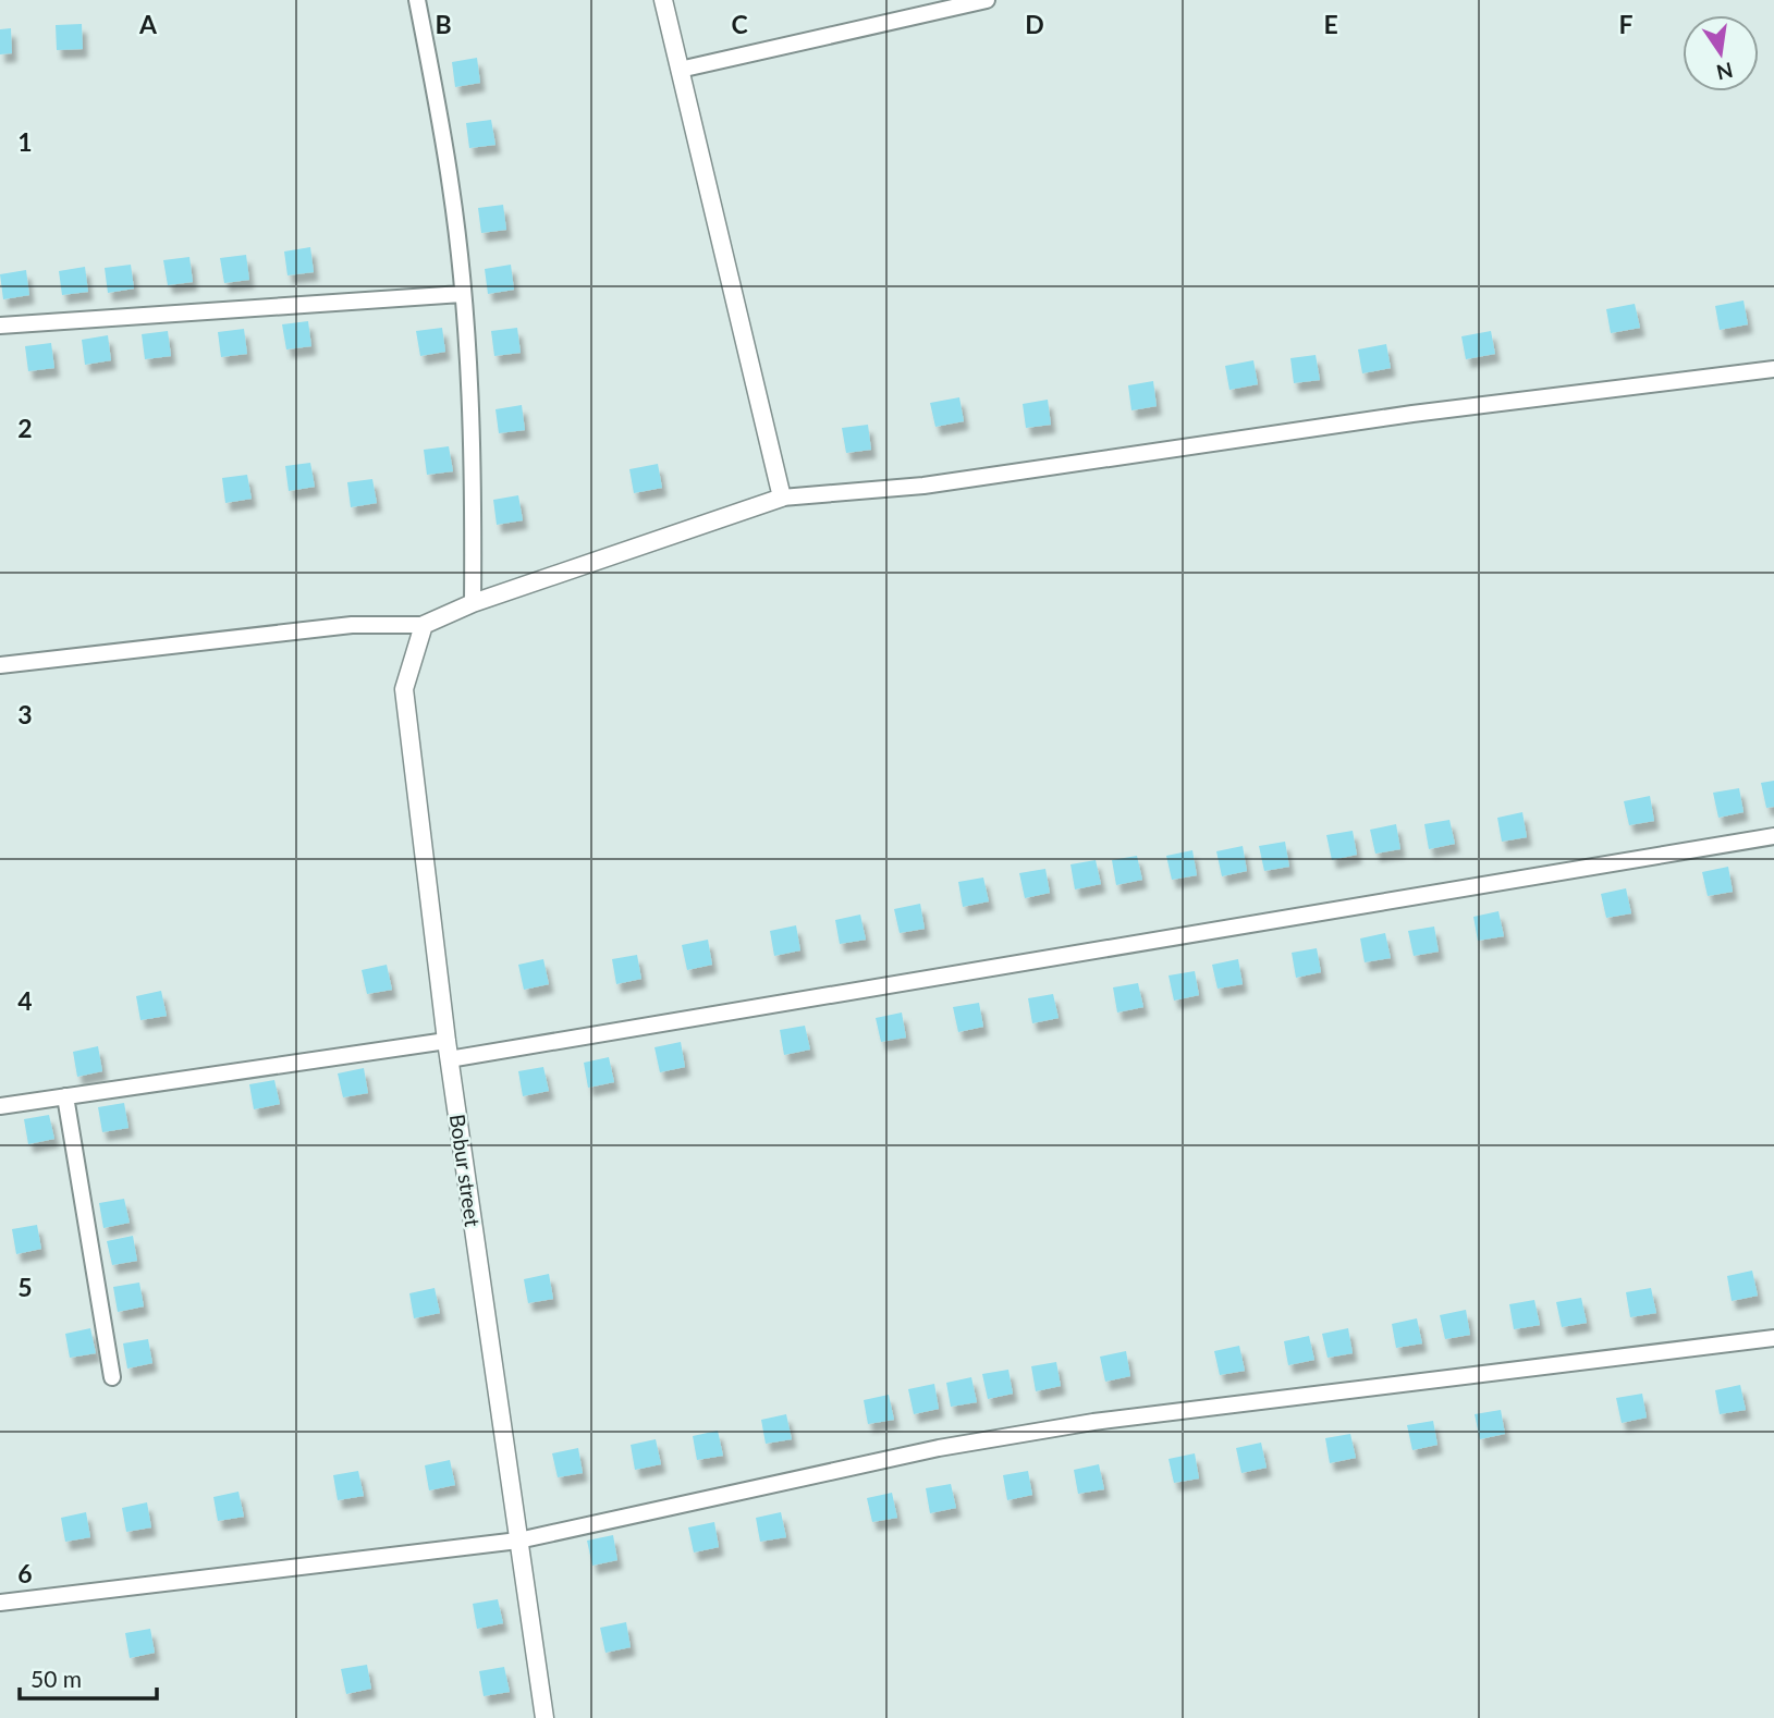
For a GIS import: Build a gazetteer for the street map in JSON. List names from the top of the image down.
{
  "streets": {
    "street": ["Bobur street"]
  },
  "scale_bar": "50 m",
  "north": "bottom",
  "grid": {
    "columns": [
      "A",
      "B",
      "C",
      "D",
      "E",
      "F"
    ],
    "rows": [
      "1",
      "2",
      "3",
      "4",
      "5",
      "6"
    ]
  }
}
